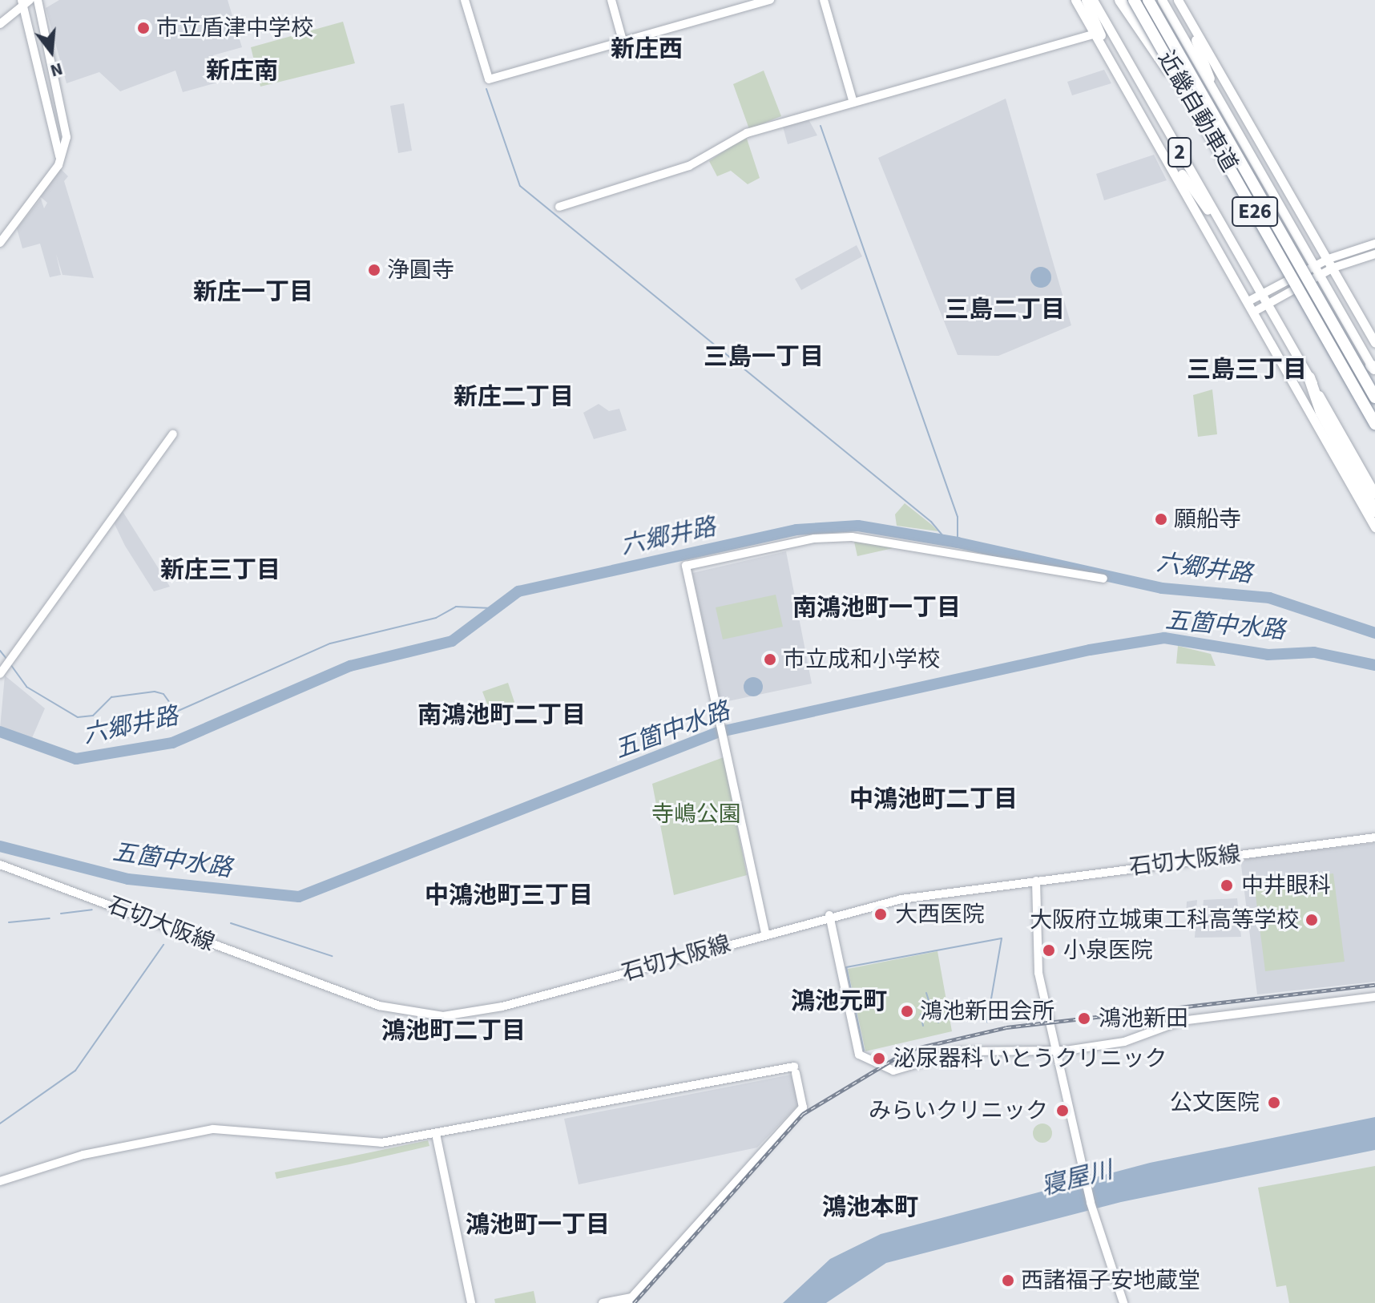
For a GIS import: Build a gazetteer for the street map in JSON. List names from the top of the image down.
{
  "streets": {
    "highway": ["近畿自動車道", "E26"],
    "main road": ["2"],
    "street": ["石切大阪線"]
  },
  "districts": [
    "新庄西",
    "新庄南",
    "新庄一丁目",
    "三島二丁目",
    "三島一丁目",
    "三島三丁目",
    "新庄二丁目",
    "新庄三丁目",
    "南鴻池町一丁目",
    "南鴻池町二丁目",
    "中鴻池町二丁目",
    "中鴻池町三丁目",
    "鴻池元町",
    "鴻池町二丁目",
    "鴻池本町",
    "鴻池町一丁目"
  ],
  "water": ["六郷井路", "五箇中水路", "寝屋川"],
  "parks": ["寺嶋公園"],
  "places": [
    "市立盾津中学校",
    "浄圓寺",
    "願船寺",
    "市立成和小学校",
    "中井眼科",
    "大西医院",
    "大阪府立城東工科高等学校",
    "小泉医院",
    "鴻池新田会所",
    "鴻池新田",
    "泌尿器科 いとうクリニック",
    "公文医院",
    "みらいクリニック",
    "西諸福子安地蔵堂"
  ],
  "north": "bottom"
}
